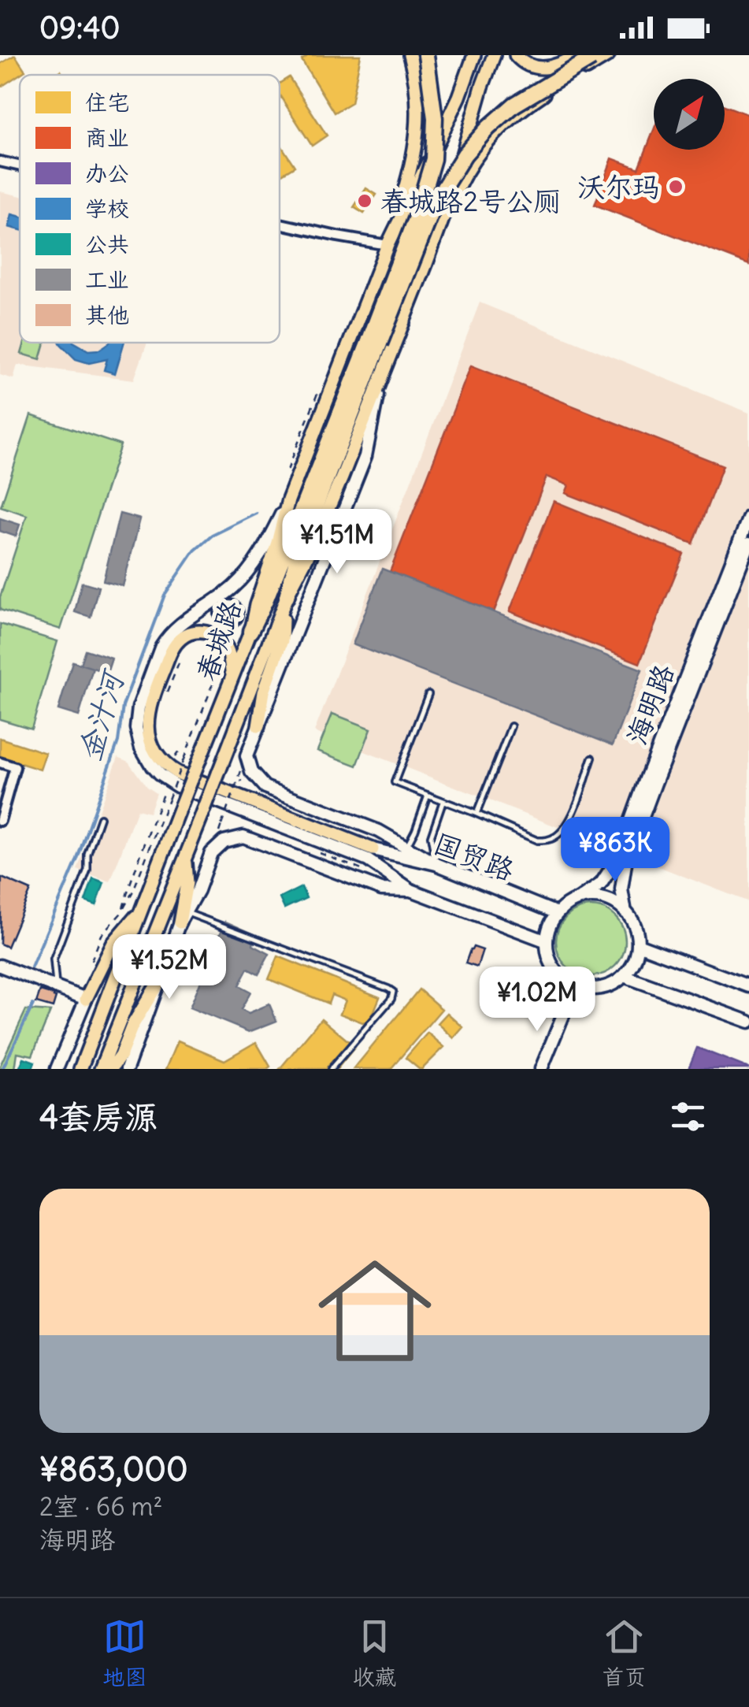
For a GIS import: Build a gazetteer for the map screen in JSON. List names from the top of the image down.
{
  "streets": {
    "main road": ["春城路", "海明路", "国贸路"]
  },
  "crossings": [
    ["海明路", "国贸路"]
  ],
  "water": ["金汁河"],
  "places": ["沃尔玛", "春城路2号公厕"],
  "legend": [
    "住宅",
    "商业",
    "办公",
    "学校",
    "公共",
    "工业",
    "其他"
  ],
  "north": "top right",
  "page": {
    "status": "09:40",
    "price": [
      "¥1.51M",
      "¥863K",
      "¥1.52M",
      "¥1.02M"
    ],
    "heading": "4套房源",
    "list": [
      {
        "name": "¥863,000",
        "note": "2室 · 66 m² · 海明路"
      }
    ],
    "tabs": ["地图", "收藏", "首页"]
  }
}
